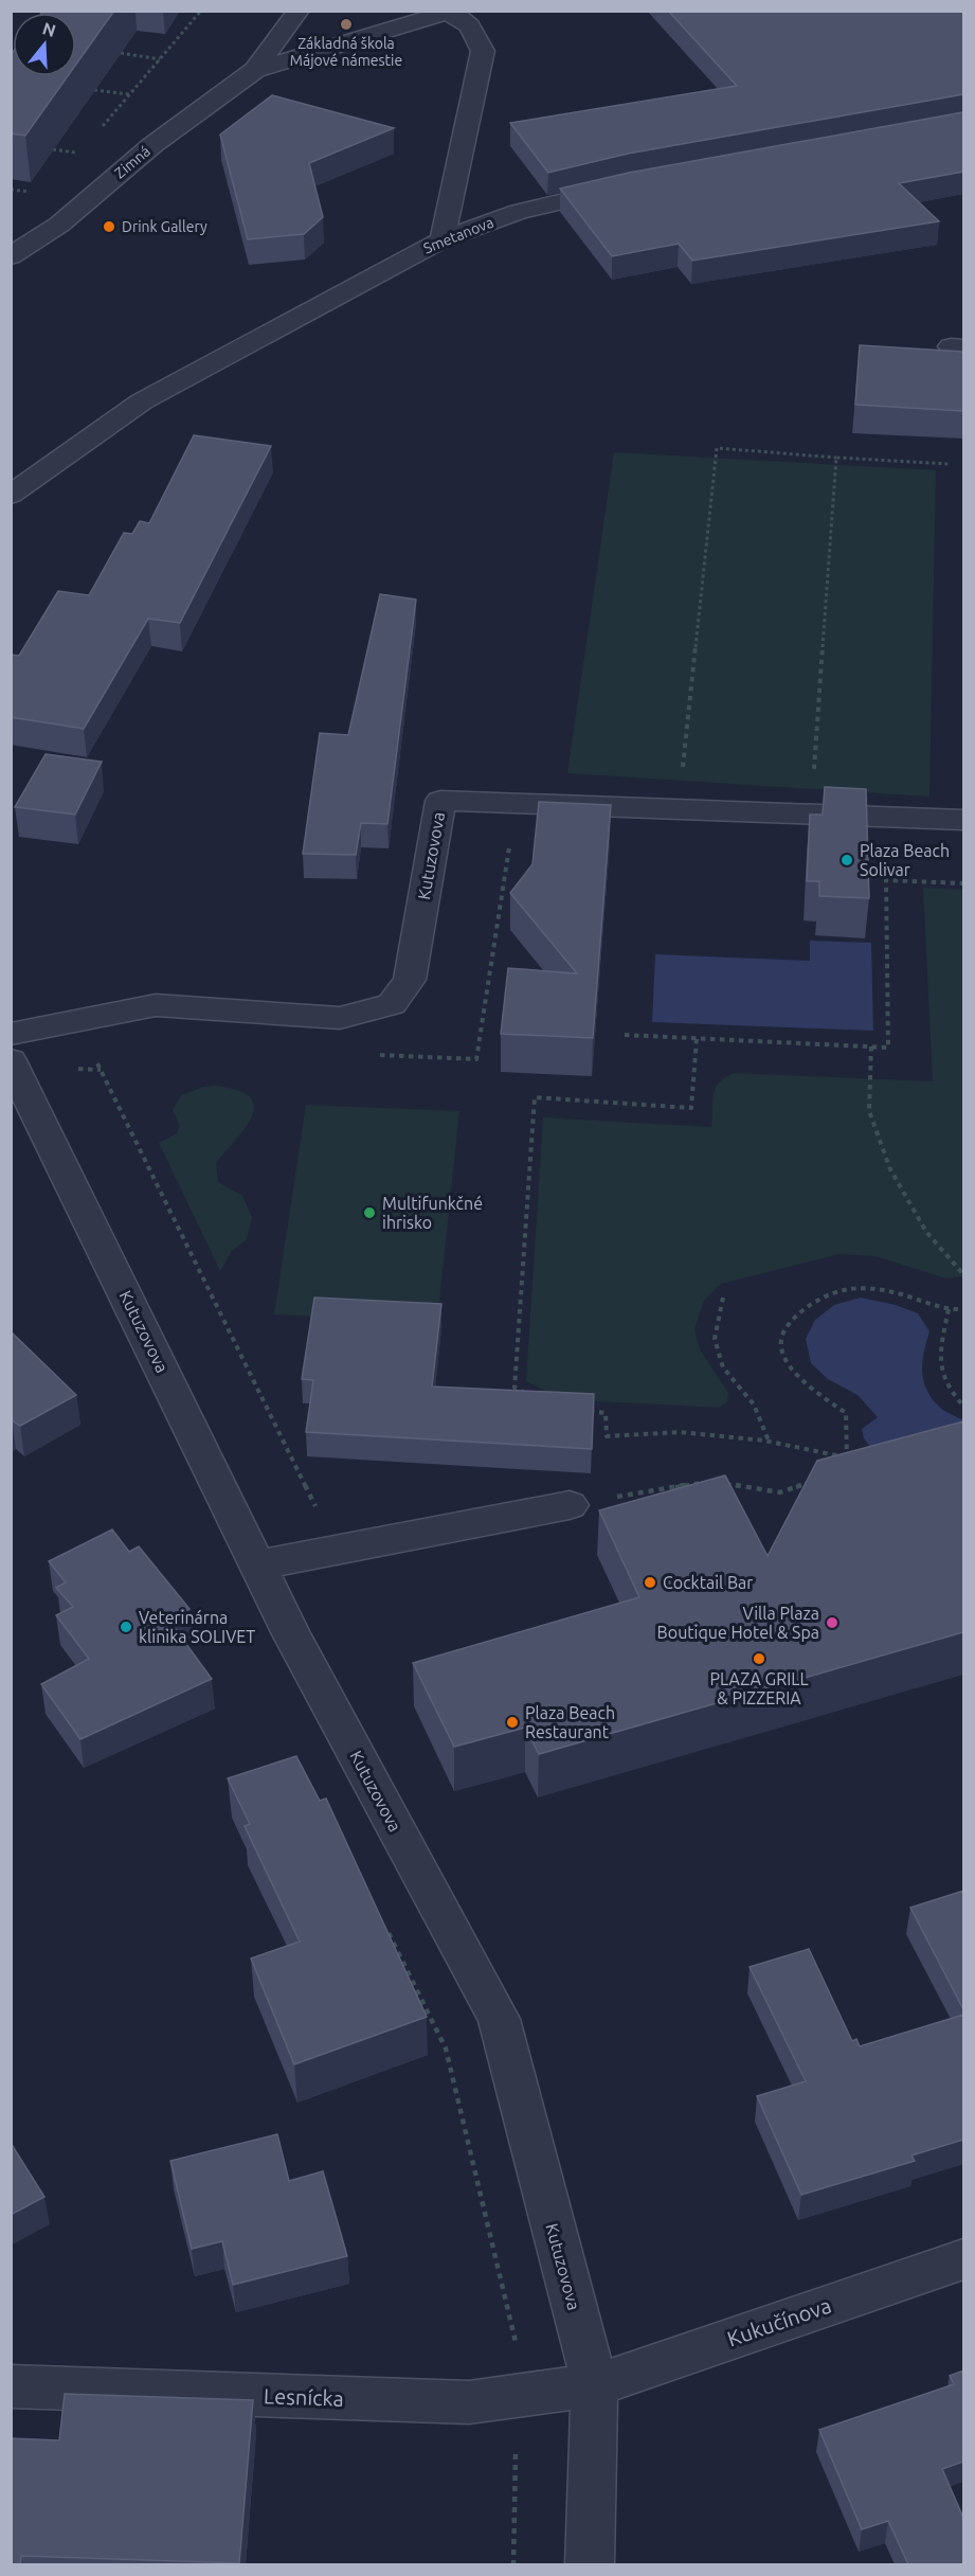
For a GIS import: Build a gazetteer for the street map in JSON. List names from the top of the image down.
{
  "streets": {
    "street": [
      "Zimná",
      "Smetanova",
      "Kutuzovova",
      "Kukučínova",
      "Lesnícka"
    ]
  },
  "crossings": [
    ["Kutuzovova", "Kukučínova"],
    ["Kutuzovova", "Lesnícka"],
    ["Kukučínova", "Lesnícka"]
  ],
  "places": [
    "Základná škola Májové námestie",
    "Drink Gallery",
    "Plaza Beach Solivar",
    "Multifunkčné ihrisko",
    "Cocktail Bar",
    "Villa Plaza Boutique Hotel & Spa",
    "Veterinárna klinika SOLIVET",
    "PLAZA GRILL & PIZZERIA",
    "Plaza Beach Restaurant"
  ],
  "north": "top"
}
